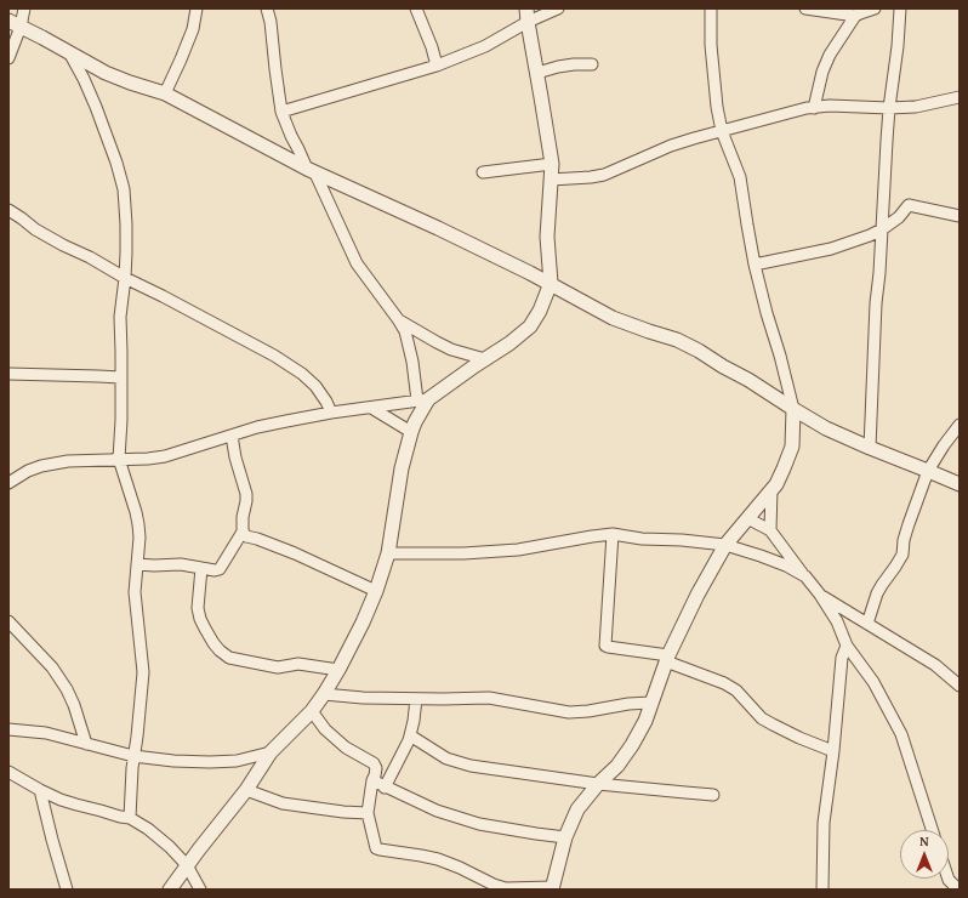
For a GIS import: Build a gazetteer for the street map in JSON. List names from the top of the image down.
{
  "north": "top"
}
